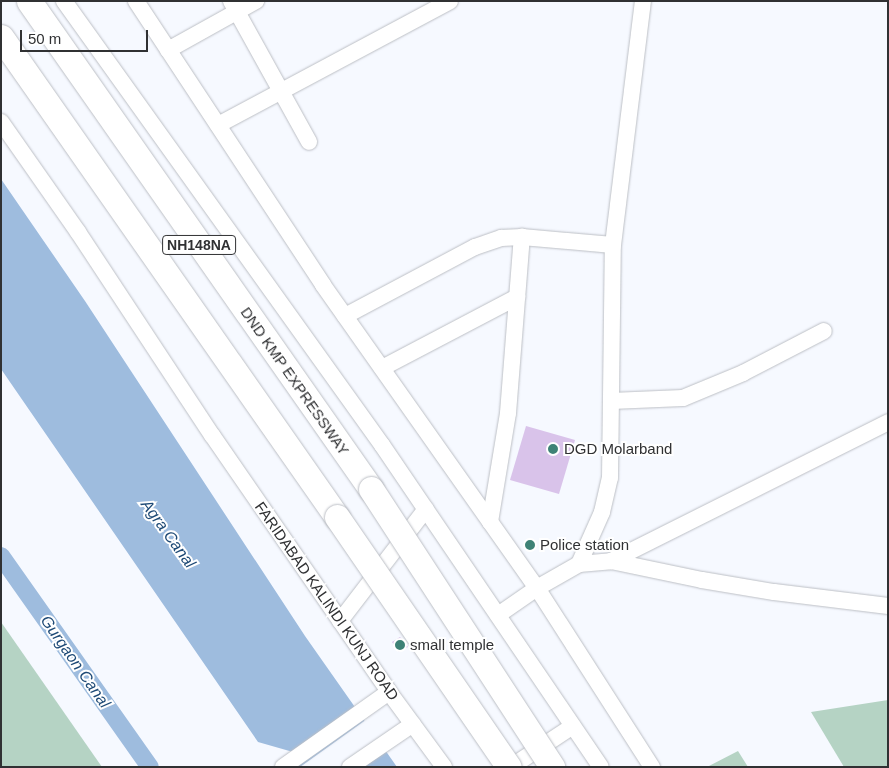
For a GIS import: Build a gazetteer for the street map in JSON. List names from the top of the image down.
{
  "streets": {
    "highway": ["NH148NA", "DND KMP EXPRESSWAY"],
    "street": ["FARIDABAD KALINDI KUNJ ROAD"]
  },
  "water": ["Agra Canal", "Gurgaon Canal"],
  "places": ["DGD Molarband", "Police station", "small temple"],
  "scale_bar": "50 m"
}
